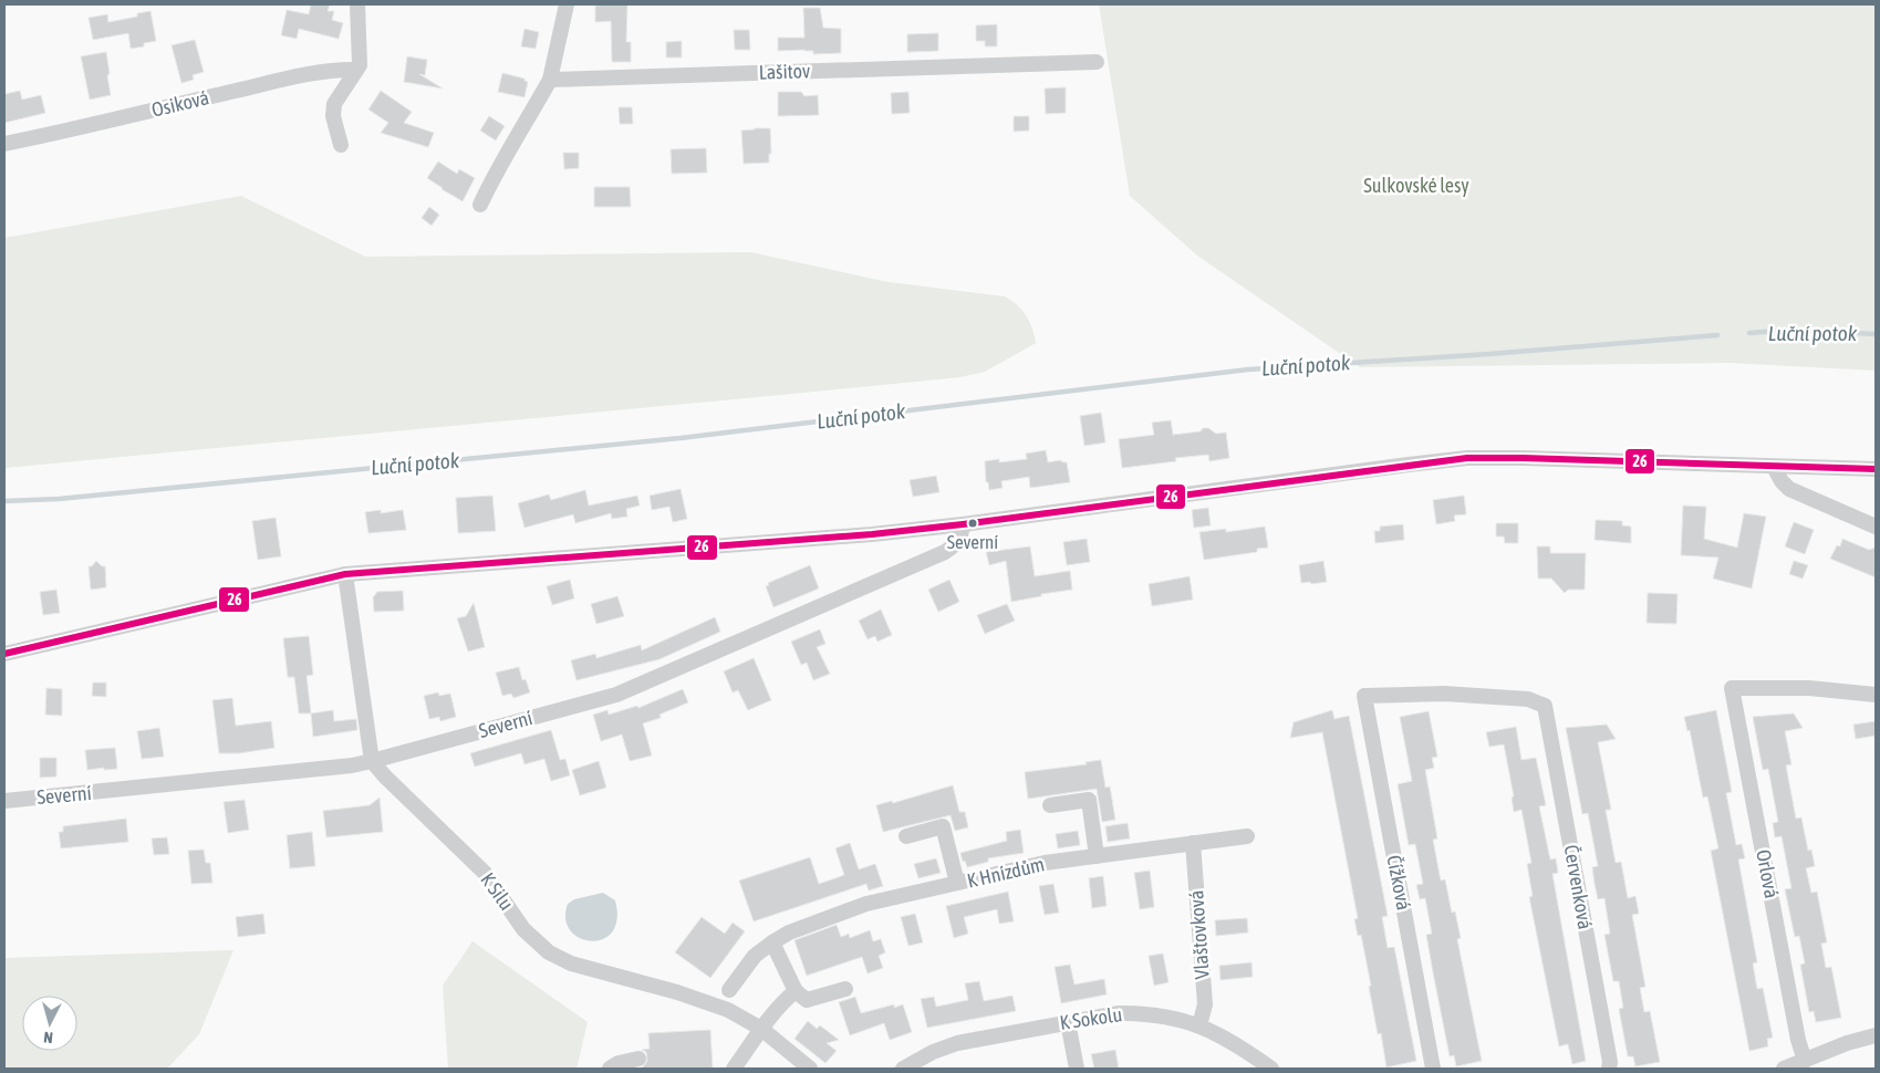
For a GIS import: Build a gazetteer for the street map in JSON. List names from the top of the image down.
{
  "streets": {
    "street": [
      "Lašitov",
      "Osiková",
      "Severní",
      "K Hnízdům",
      "Orlová",
      "Čížková",
      "Červenková",
      "K Silu",
      "Vlaštovková",
      "K Sokolu"
    ]
  },
  "crossings": [
    ["Severní", "K Silu"],
    ["K Hnízdům", "Vlaštovková"],
    ["Čížková", "Červenková"],
    ["Vlaštovková", "K Sokolu"]
  ],
  "water": ["Luční potok"],
  "parks": ["Sulkovské lesy"],
  "places": ["Severní"],
  "lines": ["transit line 26"],
  "north": "bottom"
}
